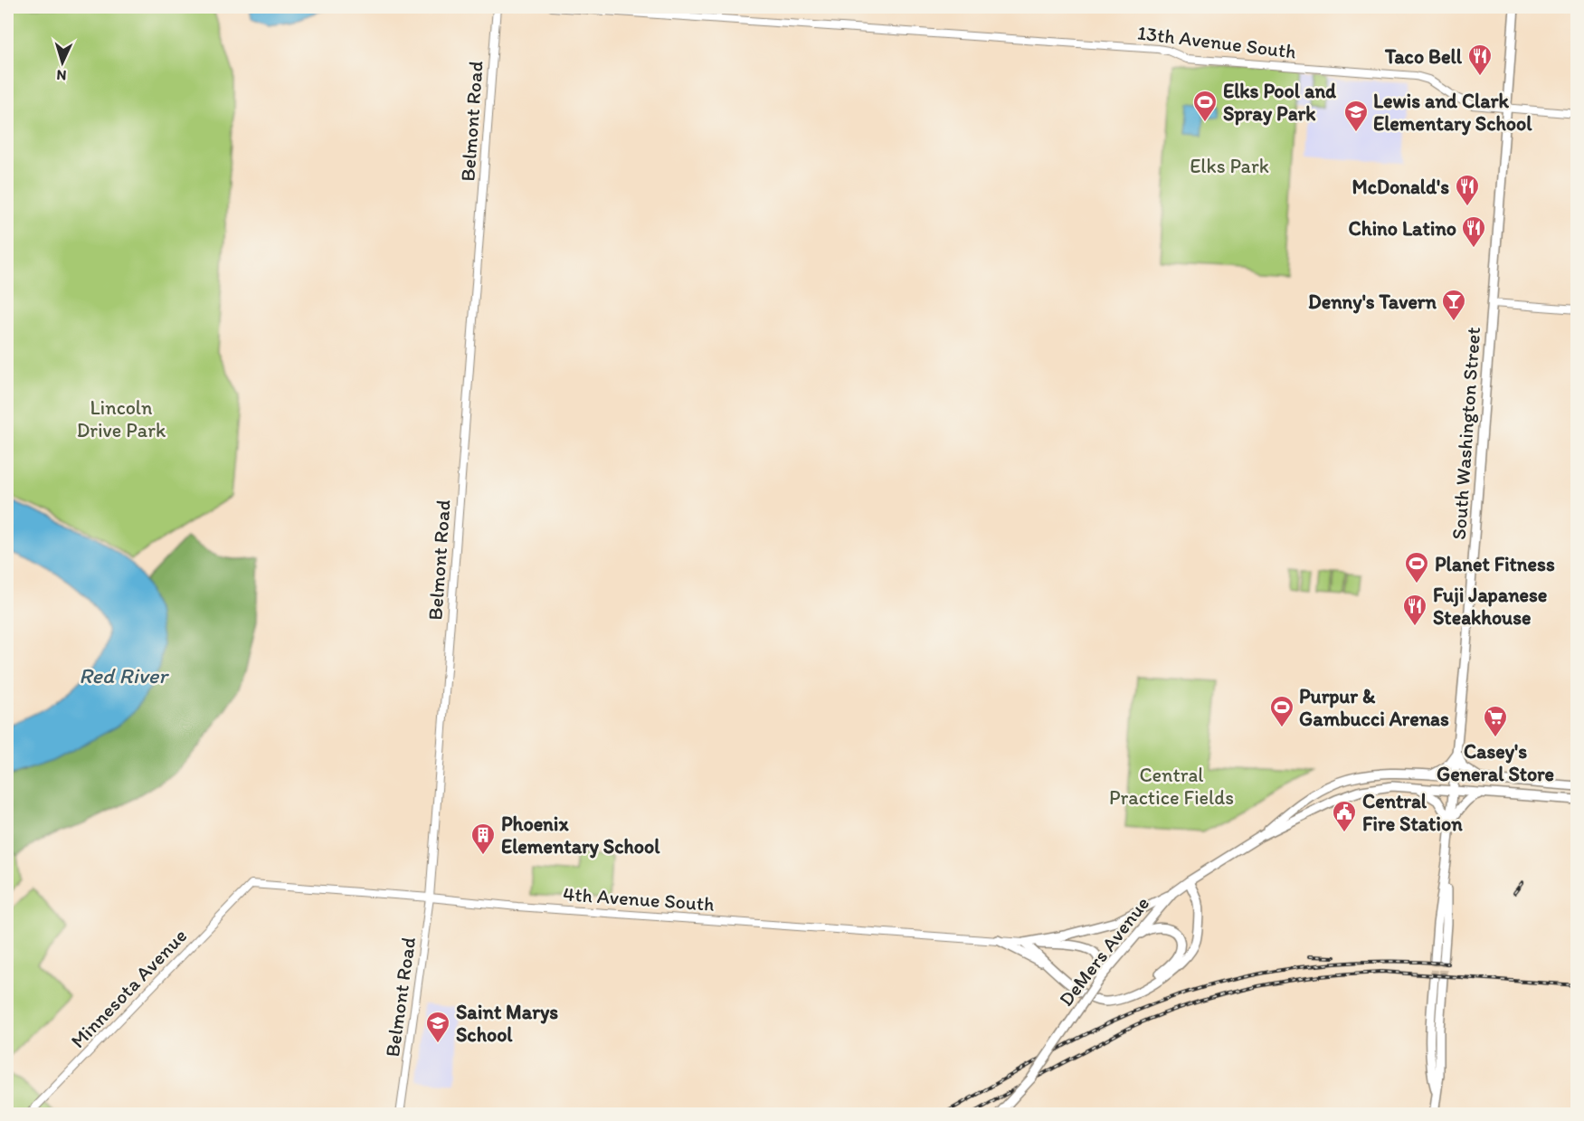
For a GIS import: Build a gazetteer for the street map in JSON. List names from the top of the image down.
{
  "streets": {
    "main road": ["South Washington Street", "DeMers Avenue"],
    "street": [
      "13th Avenue South",
      "Belmont Road",
      "4th Avenue South",
      "Minnesota Avenue"
    ]
  },
  "crossings": [
    ["13th Avenue South", "South Washington Street"],
    ["Belmont Road", "4th Avenue South"],
    ["South Washington Street", "DeMers Avenue"],
    ["4th Avenue South", "Minnesota Avenue"]
  ],
  "water": ["Red River"],
  "parks": ["Elks Park", "Lincoln Drive Park", "Central Practice Fields"],
  "places": {
    "restaurant": [
      "Taco Bell",
      "McDonald's",
      "Chino Latino",
      "Fuji Japanese Steakhouse"
    ],
    "sports": ["Elks Pool and Spray Park", "Planet Fitness", "Purpur & Gambucci Arenas"],
    "school or university": ["Lewis and Clark Elementary School", "Saint Marys School"],
    "bar": ["Denny's Tavern"],
    "supermarket": ["Casey's General Store"],
    "public building": ["Central Fire Station"],
    "building": ["Phoenix Elementary School"]
  },
  "north": "bottom"
}
